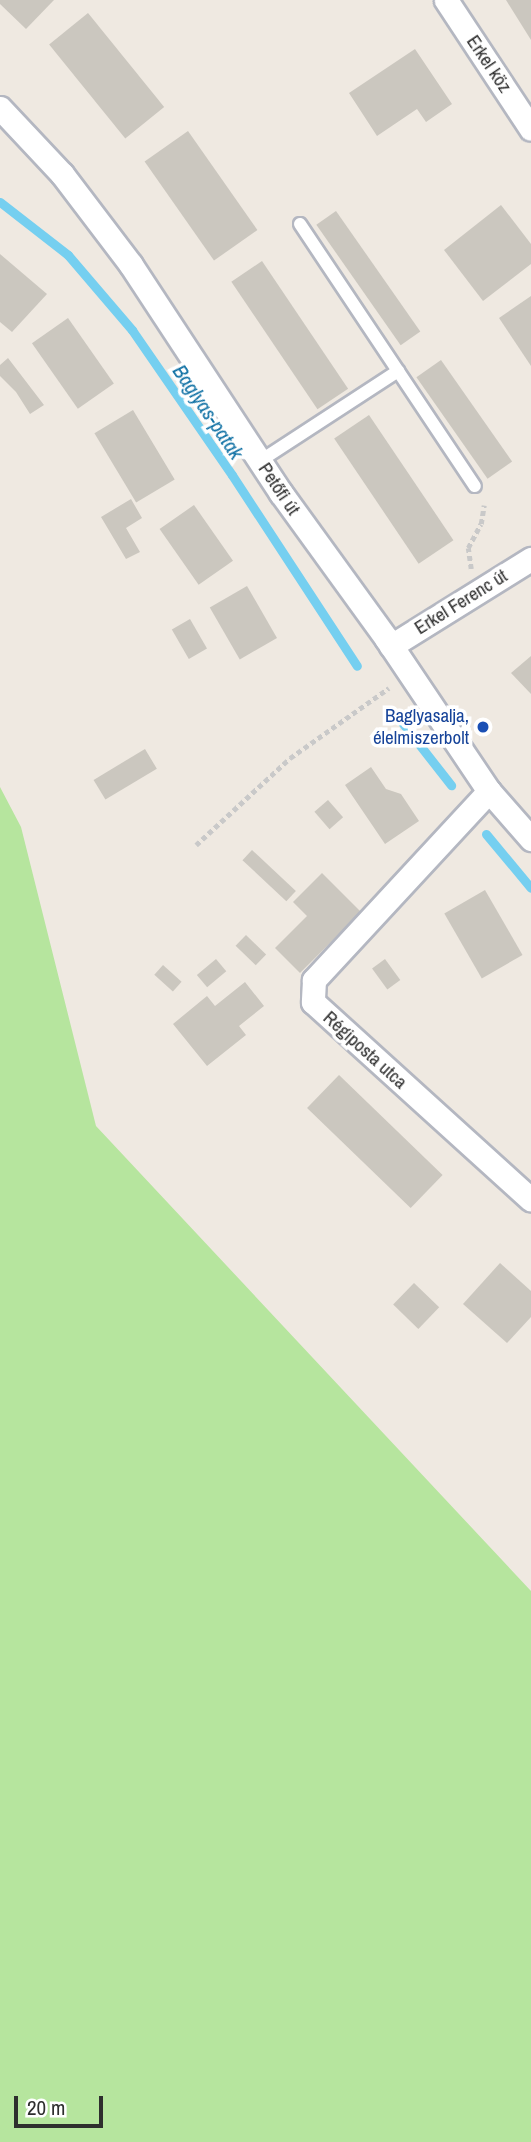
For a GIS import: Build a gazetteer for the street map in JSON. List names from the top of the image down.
{
  "streets": {
    "street": [
      "Erkel köz",
      "Petőfi út",
      "Erkel Ferenc út",
      "Régiposta utca"
    ]
  },
  "crossings": [
    ["Petőfi út", "Erkel Ferenc út"],
    ["Petőfi út", "Régiposta utca"]
  ],
  "water": ["Baglyas-patak"],
  "places": ["Baglyasalja, élelmiszerbolt"],
  "scale_bar": "20 m"
}
